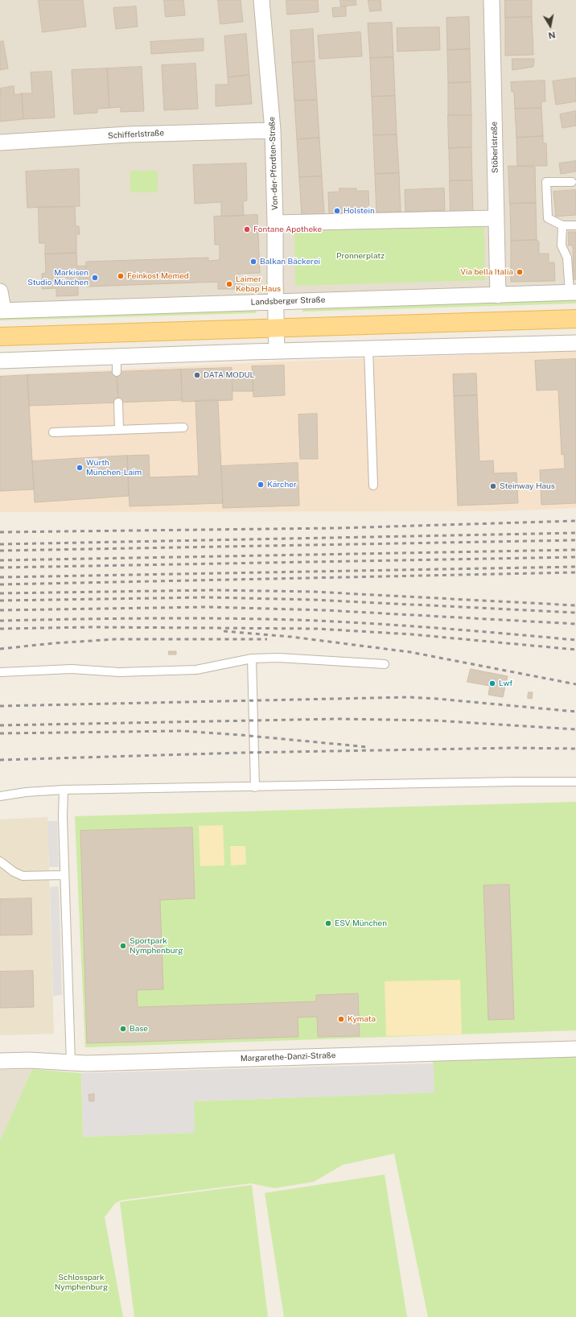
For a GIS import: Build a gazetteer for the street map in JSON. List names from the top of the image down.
{
  "streets": {
    "street": [
      "Schifferlstraße",
      "Stöberlstraße",
      "Von-der-Pfordten-Straße",
      "Landsberger Straße",
      "Margarethe-Danzi-Straße"
    ]
  },
  "crossings": [
    ["Schifferlstraße", "Von-der-Pfordten-Straße"],
    ["Stöberlstraße", "Landsberger Straße"],
    ["Von-der-Pfordten-Straße", "Landsberger Straße"]
  ],
  "parks": ["Pronnerplatz", "Schlosspark Nymphenburg"],
  "places": [
    "Holstein",
    "Fontane Apotheke",
    "Balkan Bäckerei",
    "Via bella Italia",
    "Feinkost Memed",
    "Markisen Studio München",
    "Laimer Kebap Haus",
    "DATA MODUL",
    "Würth München-Laim",
    "Kärcher",
    "Steinway Haus",
    "Lwf",
    "ESV München",
    "Sportpark Nymphenburg",
    "Kymata",
    "Base"
  ],
  "north": "bottom"
}
